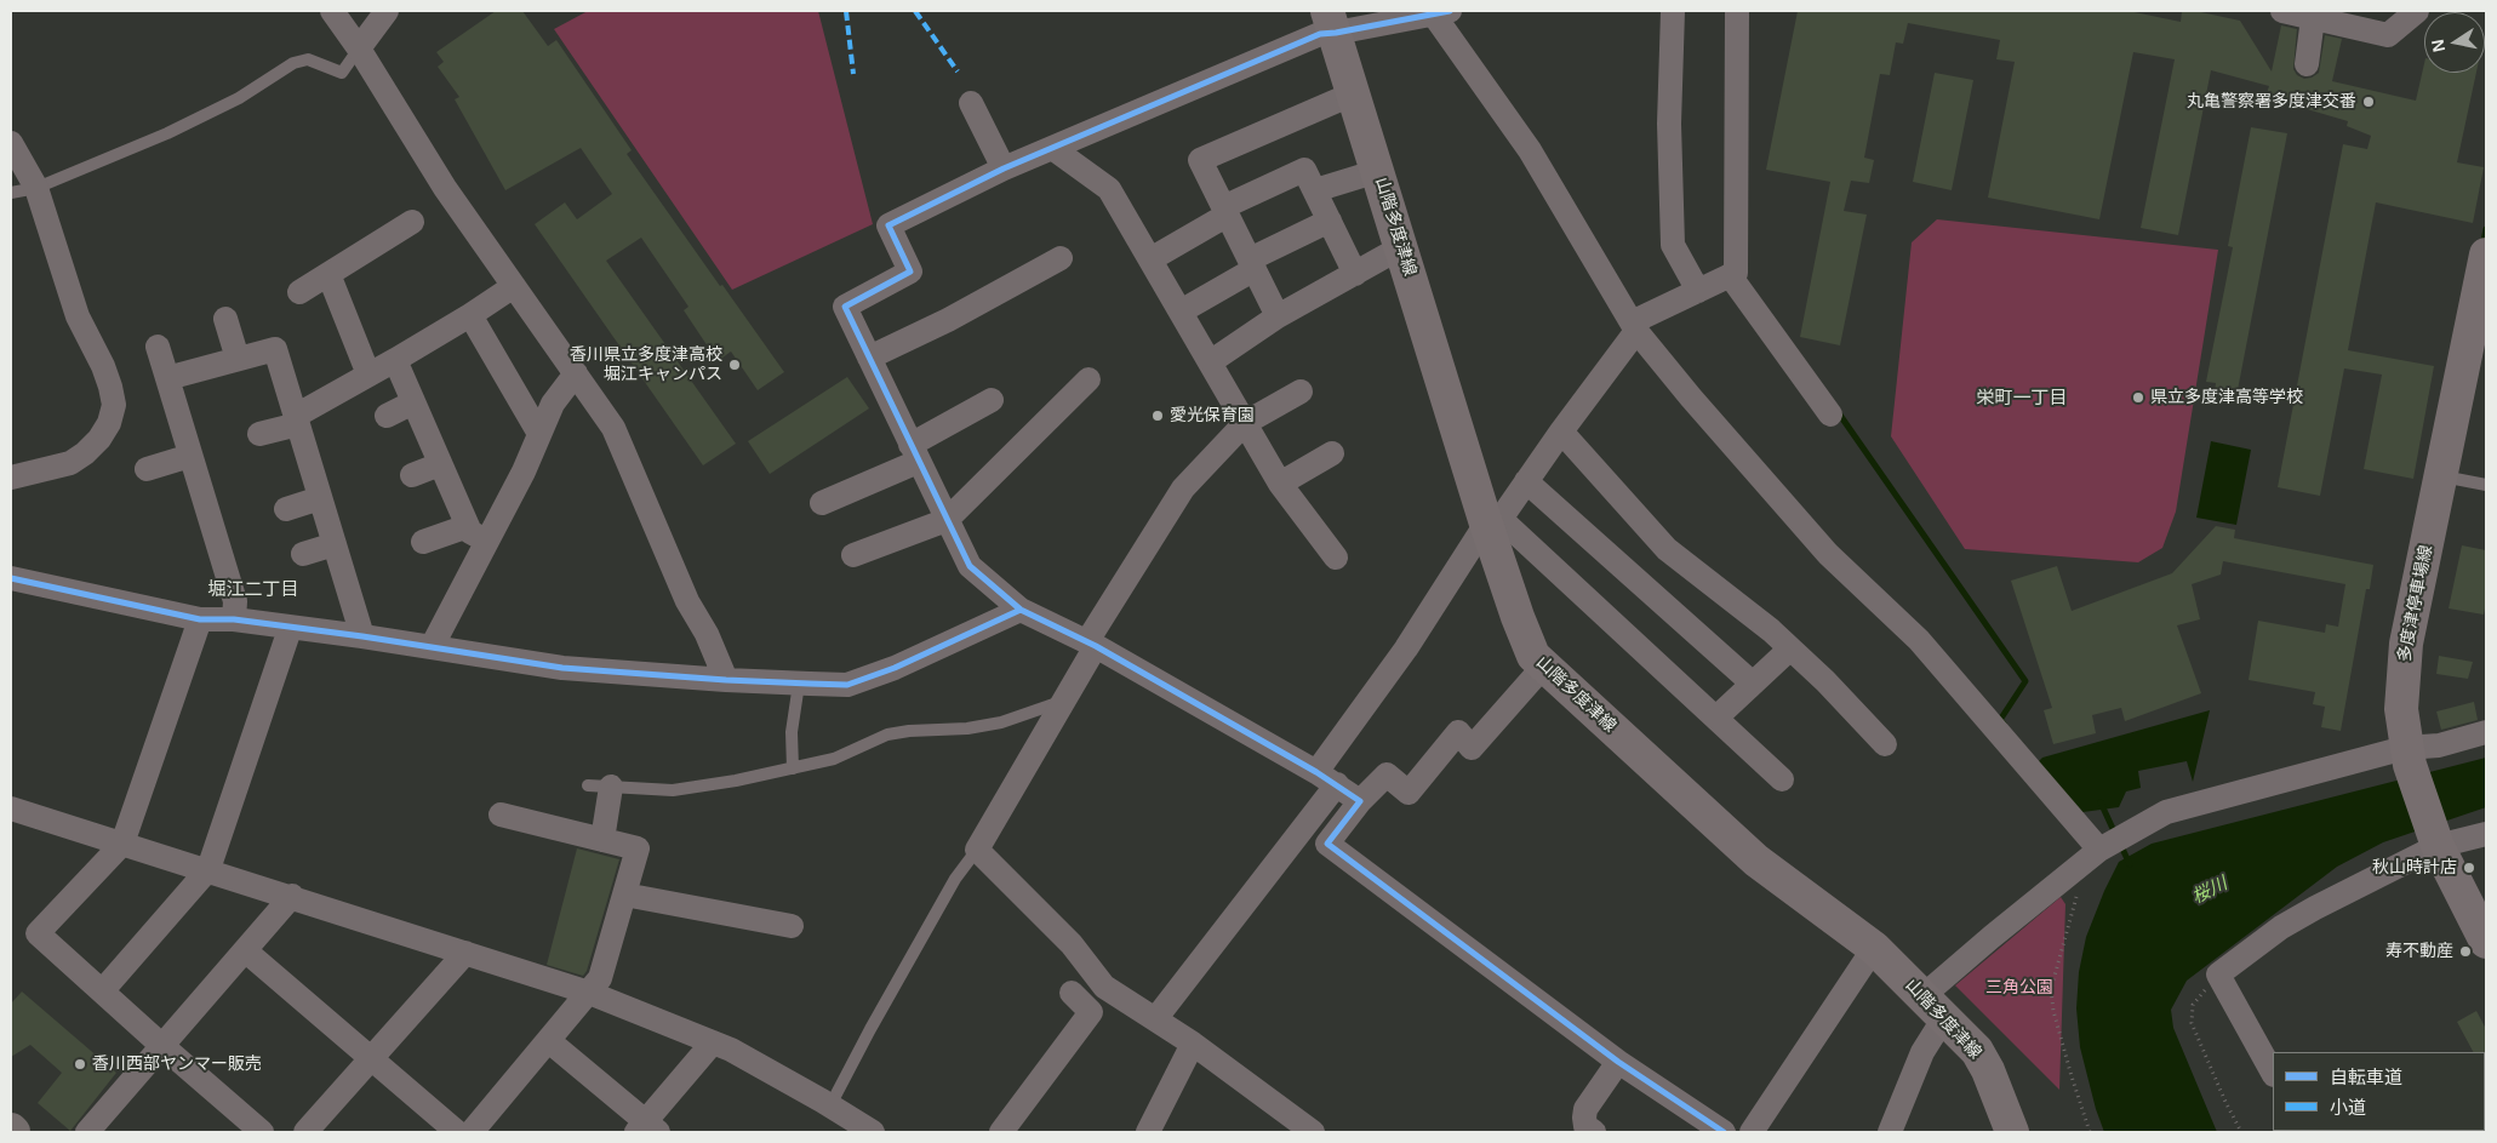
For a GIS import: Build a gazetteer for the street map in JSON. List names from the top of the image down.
{
  "streets": {
    "main road": ["山階多度津線", "多度津停車場線"]
  },
  "districts": ["栄町一丁目", "堀江二丁目"],
  "water": ["桜川"],
  "parks": ["三角公園"],
  "places": [
    "丸亀警察署多度津交番",
    "香川県立多度津高校 堀江キャンパス",
    "県立多度津高等学校",
    "愛光保育園",
    "秋山時計店",
    "寿不動産",
    "香川西部ヤンマー販売"
  ],
  "legend": ["自転車道", "小道"],
  "north": "left"
}
